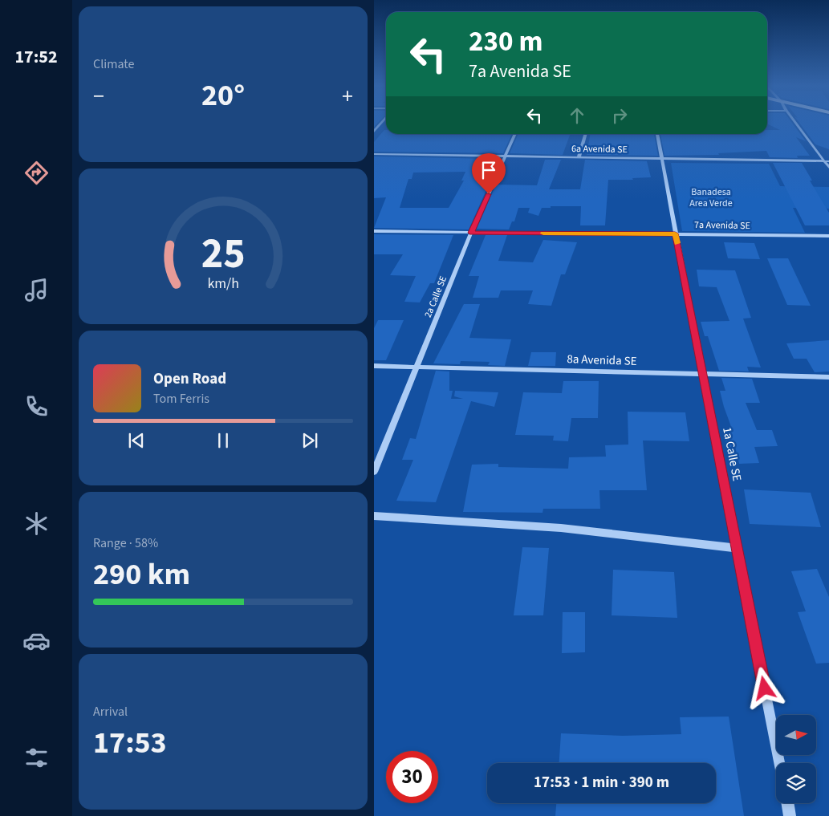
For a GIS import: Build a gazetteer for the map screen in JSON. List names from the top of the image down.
{
  "streets": {
    "street": [
      "6a Avenida SE",
      "7a Avenida SE",
      "2a Calle SE",
      "8a Avenida SE",
      "1a Calle SE"
    ]
  },
  "crossings": [
    ["6a Avenida SE", "2a Calle SE"],
    ["6a Avenida SE", "1a Calle SE"],
    ["7a Avenida SE", "2a Calle SE"],
    ["7a Avenida SE", "1a Calle SE"],
    ["2a Calle SE", "8a Avenida SE"],
    ["8a Avenida SE", "1a Calle SE"]
  ],
  "parks": ["Banadesa Area Verde"],
  "north": "right",
  "page": {
    "tabs": "17:52",
    "tile": [
      "Climate",
      ["Range · 58%", "290 km"],
      ["Arrival", "17:53"]
    ],
    "turn": ["230 m", "7a Avenida SE"],
    "heat": ["−", "20°", "+"],
    "song": ["Open Road", "Tom Ferris"],
    "limit": "30",
    "trip": "17:53 · 1 min · 390 m",
    "gauge": ["25", "km/h"]
  }
}
